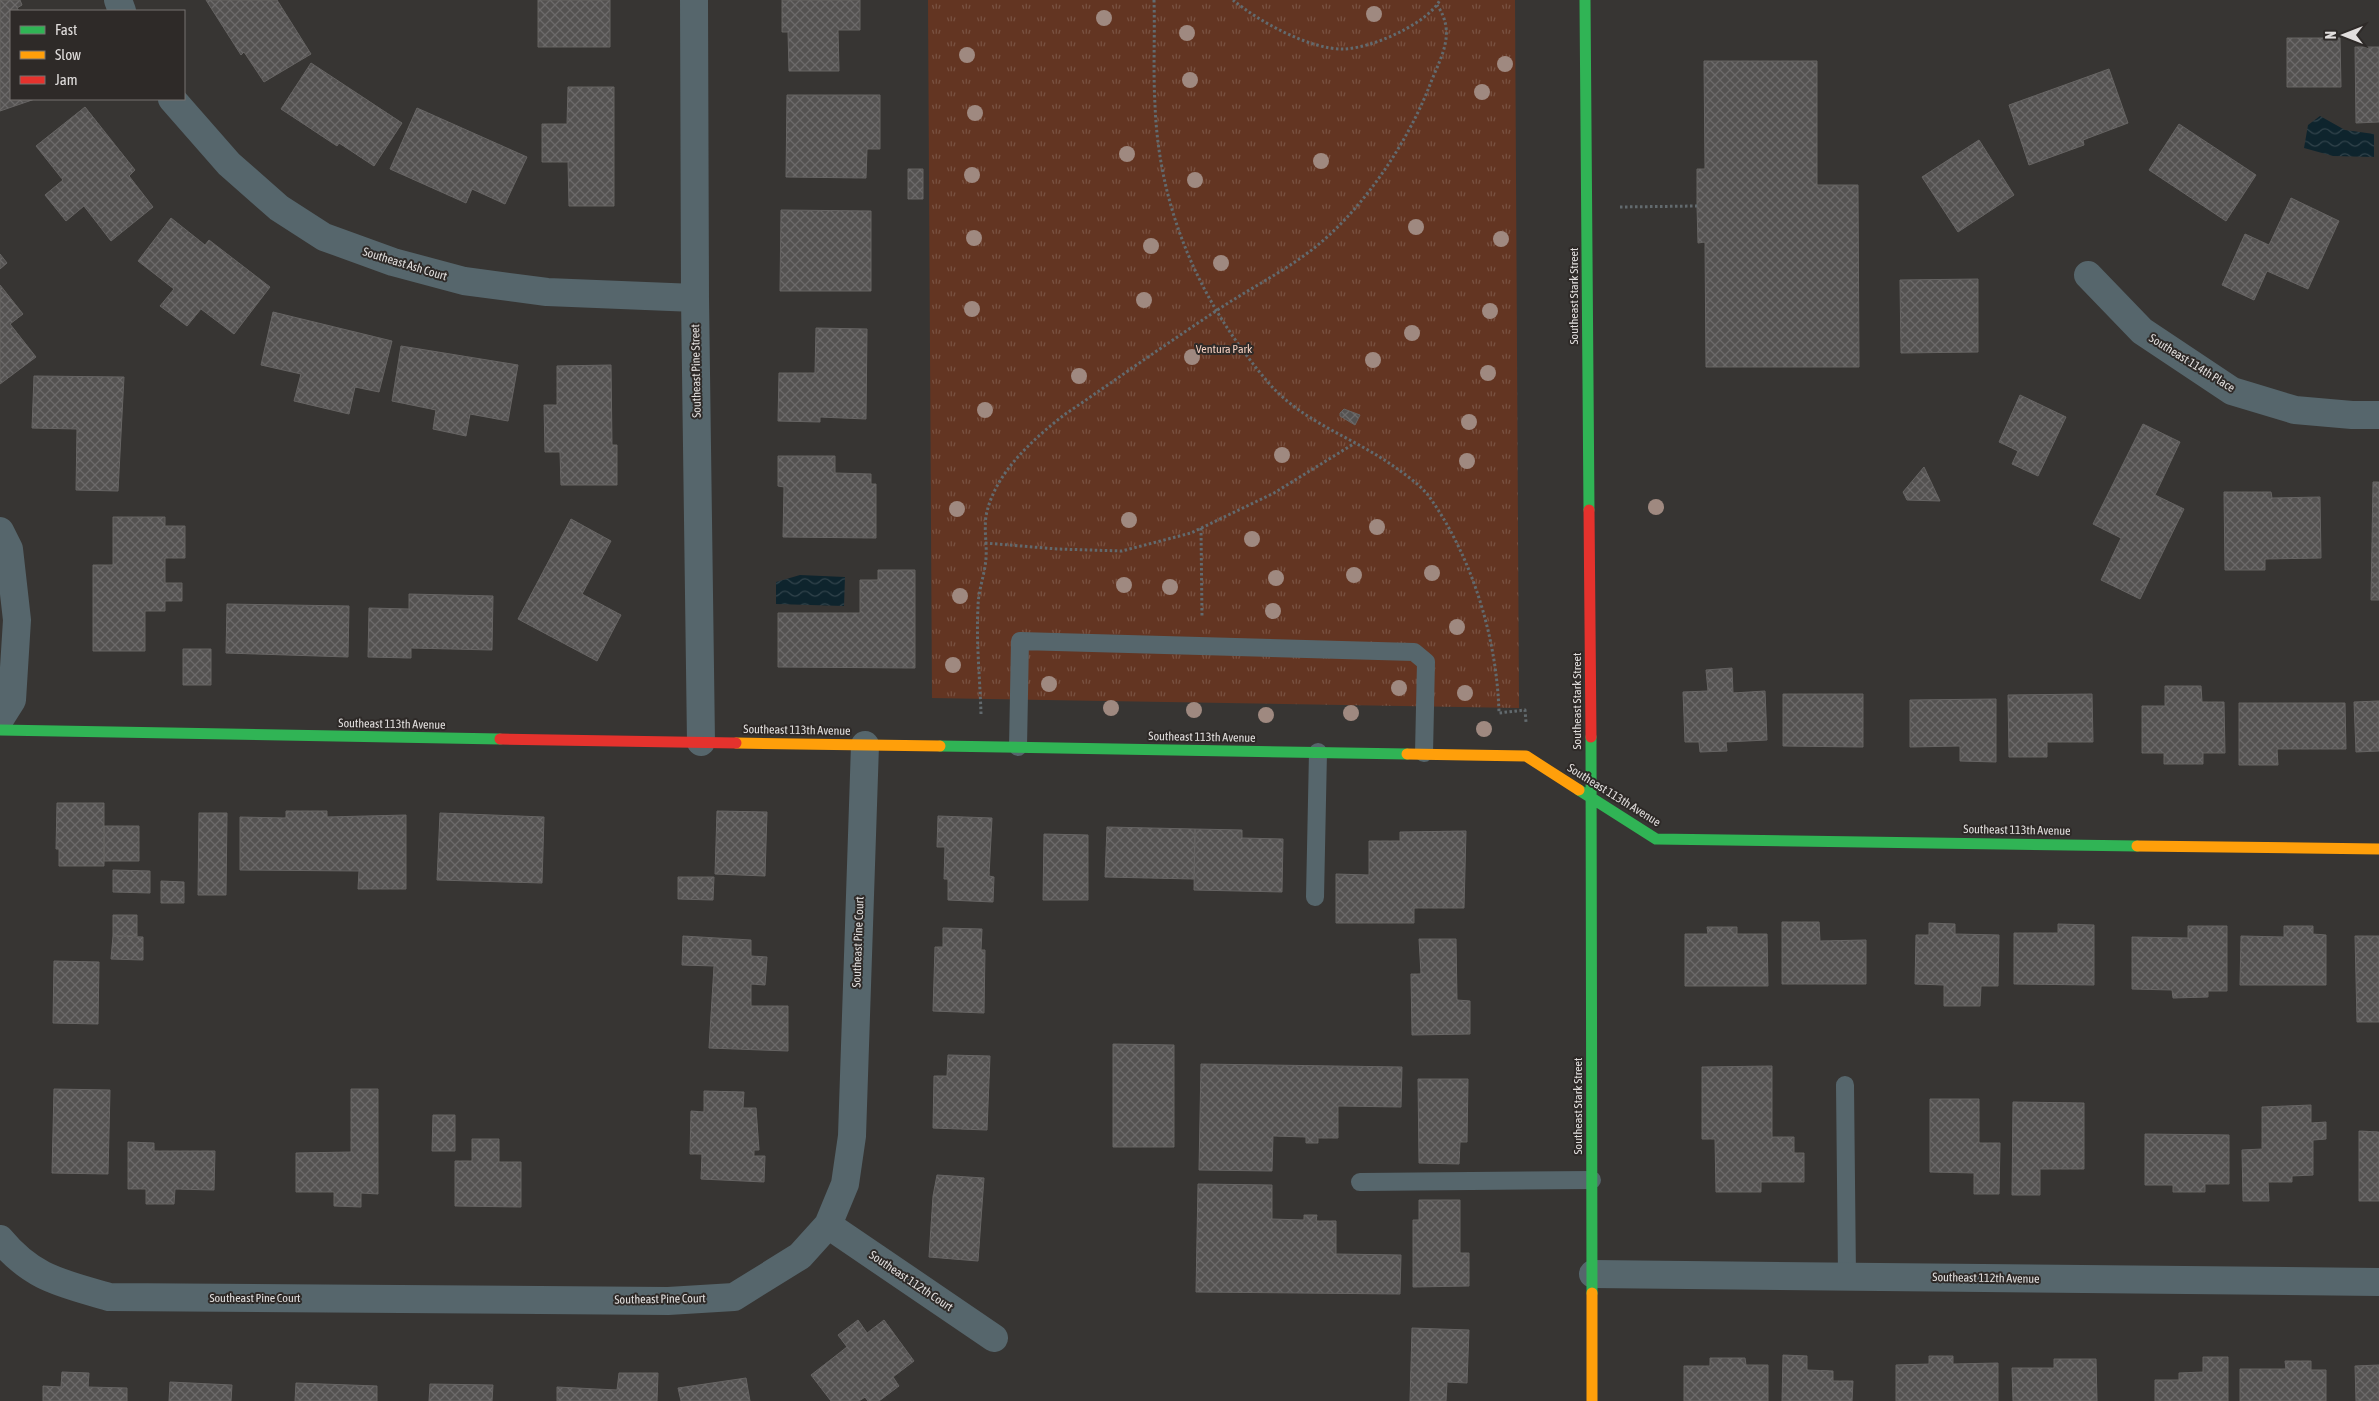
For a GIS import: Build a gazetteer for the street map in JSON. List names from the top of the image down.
{
  "streets": {
    "street": [
      "Southeast Ash Court",
      "Southeast Stark Street",
      "Southeast 114th Place",
      "Southeast Pine Street",
      "Southeast 113th Avenue",
      "Southeast Pine Court",
      "Southeast 112th Avenue",
      "Southeast 112th Court"
    ]
  },
  "crossings": [
    ["Southeast Ash Court", "Southeast Pine Street"],
    ["Southeast Stark Street", "Southeast 113th Avenue"],
    ["Southeast Stark Street", "Southeast 112th Avenue"],
    ["Southeast Pine Street", "Southeast 113th Avenue"],
    ["Southeast 113th Avenue", "Southeast Pine Court"],
    ["Southeast Pine Court", "Southeast 112th Court"]
  ],
  "parks": ["Ventura Park"],
  "legend": ["Fast", "Slow", "Jam"],
  "north": "left"
}
